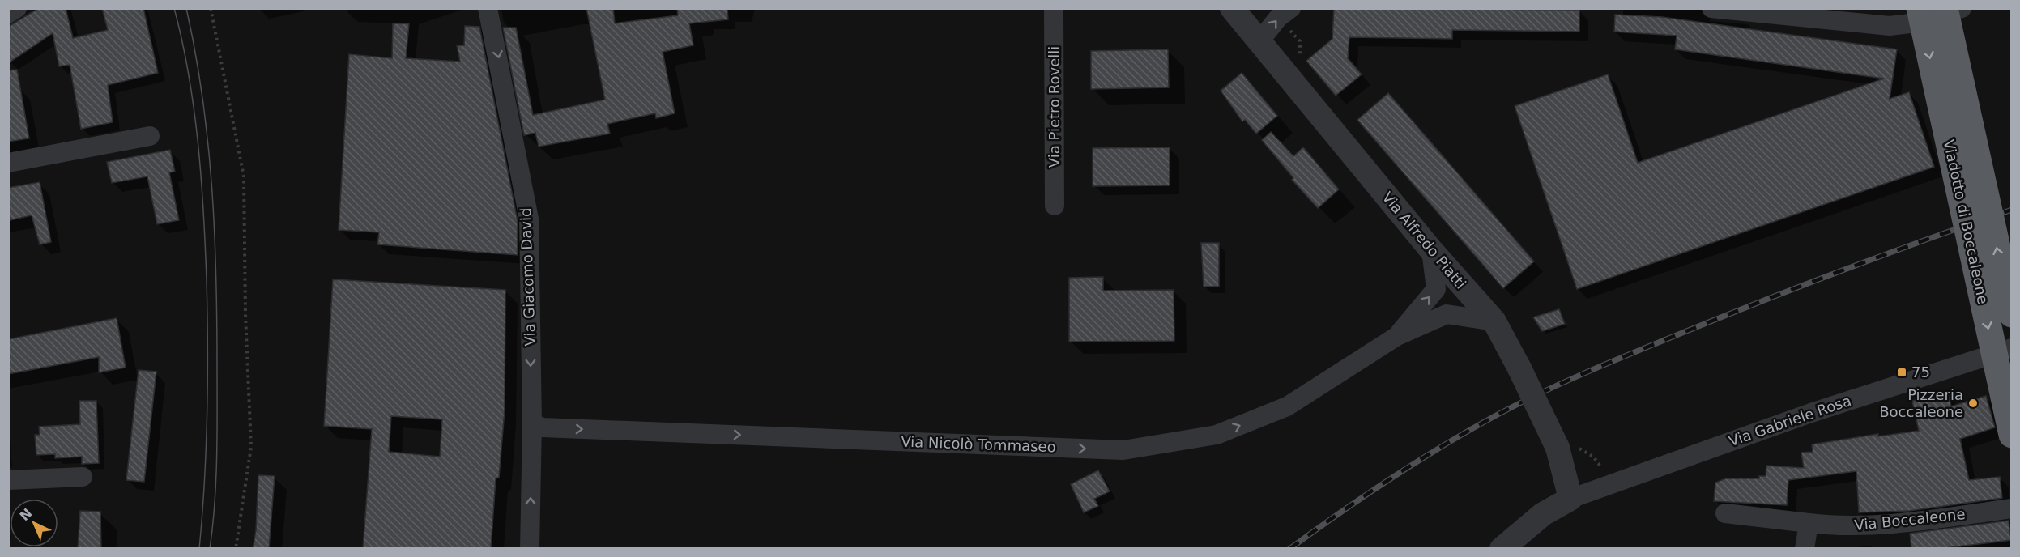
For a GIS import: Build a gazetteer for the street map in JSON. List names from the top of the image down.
{
  "streets": {
    "highway": ["Viadotto di Boccaleone"],
    "street": [
      "Via Pietro Rovelli",
      "Via Alfredo Piatti",
      "Via Giacomo David",
      "Via Gabriele Rosa",
      "Via Nicolò Tommaseo",
      "Via Boccaleone"
    ]
  },
  "crossings": [
    ["Via Alfredo Piatti", "Via Gabriele Rosa"],
    ["Via Alfredo Piatti", "Via Nicolò Tommaseo"],
    ["Via Giacomo David", "Via Nicolò Tommaseo"]
  ],
  "one_way": ["Via Nicolò Tommaseo"],
  "places": {
    "transit": ["75"],
    "other": ["Pizzeria Boccaleone"]
  },
  "north": "top left"
}
